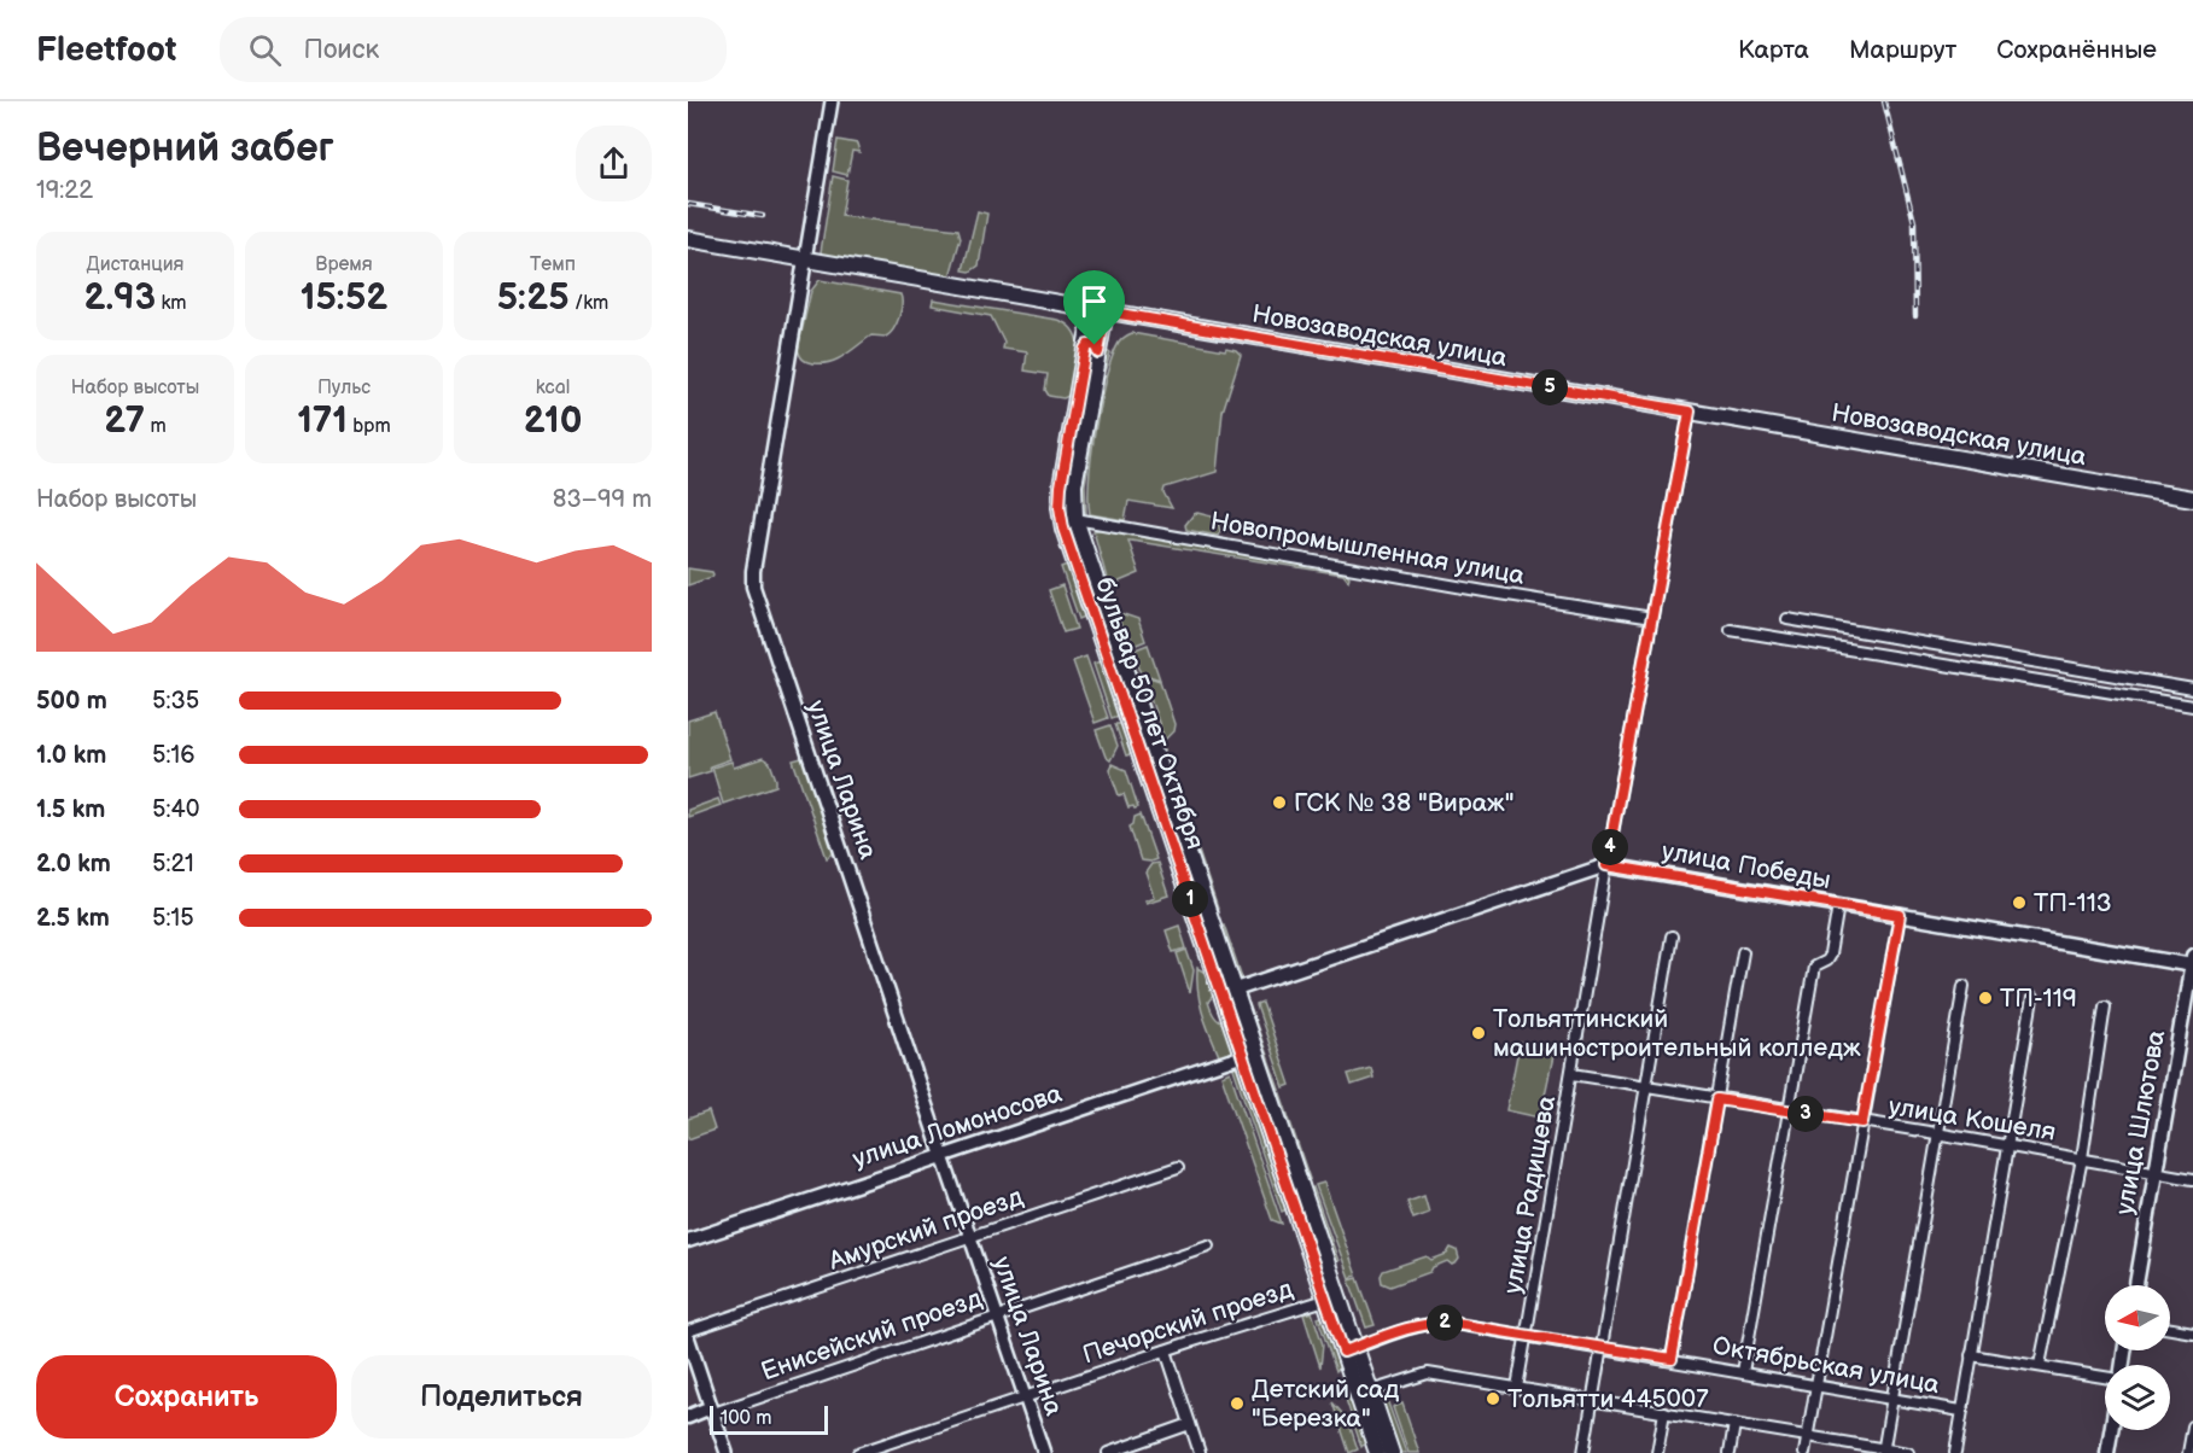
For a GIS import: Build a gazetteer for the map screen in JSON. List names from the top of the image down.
{
  "streets": {
    "main road": [
      "Новозаводская улица",
      "бульвар 50 лет Октября",
      "улица Ларина",
      "улица Победы",
      "улица Шлютова",
      "улица Ломоносова",
      "Енисейский проезд"
    ],
    "street": [
      "Новопромышленная улица",
      "улица Кошеля",
      "улица Радищева",
      "Амурский проезд",
      "Печорский проезд",
      "Октябрьская улица"
    ]
  },
  "crossings": [
    ["Новозаводская улица", "бульвар 50 лет Октября"],
    ["Новозаводская улица", "улица Ларина"],
    ["Новозаводская улица", "улица Радищева"],
    ["Новопромышленная улица", "бульвар 50 лет Октября"],
    ["Новопромышленная улица", "улица Радищева"],
    ["бульвар 50 лет Октября", "улица Победы"],
    ["бульвар 50 лет Октября", "улица Ломоносова"],
    ["бульвар 50 лет Октября", "Печорский проезд"],
    ["бульвар 50 лет Октября", "Октябрьская улица"],
    ["улица Ларина", "улица Ломоносова"],
    ["улица Ларина", "Амурский проезд"],
    ["улица Ларина", "Печорский проезд"],
    ["улица Ларина", "Енисейский проезд"],
    ["улица Победы", "улица Шлютова"],
    ["улица Победы", "улица Радищева"],
    ["улица Кошеля", "улица Шлютова"],
    ["улица Кошеля", "улица Радищева"],
    ["улица Радищева", "Октябрьская улица"]
  ],
  "places": [
    "ГСК № 38 \"Вираж\"",
    "ТП-113",
    "ТП-119",
    "Тольяттинский машиностроительный колледж",
    "Тольятти 445007",
    "Детский сад \"Березка\""
  ],
  "scale_bar": "100 m",
  "north": "left",
  "page": {
    "header": "Fleetfoot",
    "search": "Поиск",
    "nav": ["Карта", "Маршрут", "Сохранённые"],
    "heading": ["Вечерний забег", "19:22"],
    "stats": [
      ["Дистанция", "2.93 km"],
      ["Время", "15:52"],
      ["Темп", "5:25 /km"],
      ["Набор высоты", "27 m"],
      ["Пульс", "171 bpm"],
      ["kcal", "210"]
    ],
    "pins": [
      "5",
      "4",
      "1",
      "3",
      "2"
    ],
    "chart": ["Набор высоты", "83–99 m"],
    "list": [
      {
        "name": "500 m",
        "note": "5:35"
      },
      {
        "name": "1.0 km",
        "note": "5:16"
      },
      {
        "name": "1.5 km",
        "note": "5:40"
      },
      {
        "name": "2.0 km",
        "note": "5:21"
      },
      {
        "name": "2.5 km",
        "note": "5:15"
      }
    ],
    "buttons": ["Сохранить", "Поделиться"],
    "scale": "100 m"
  }
}
